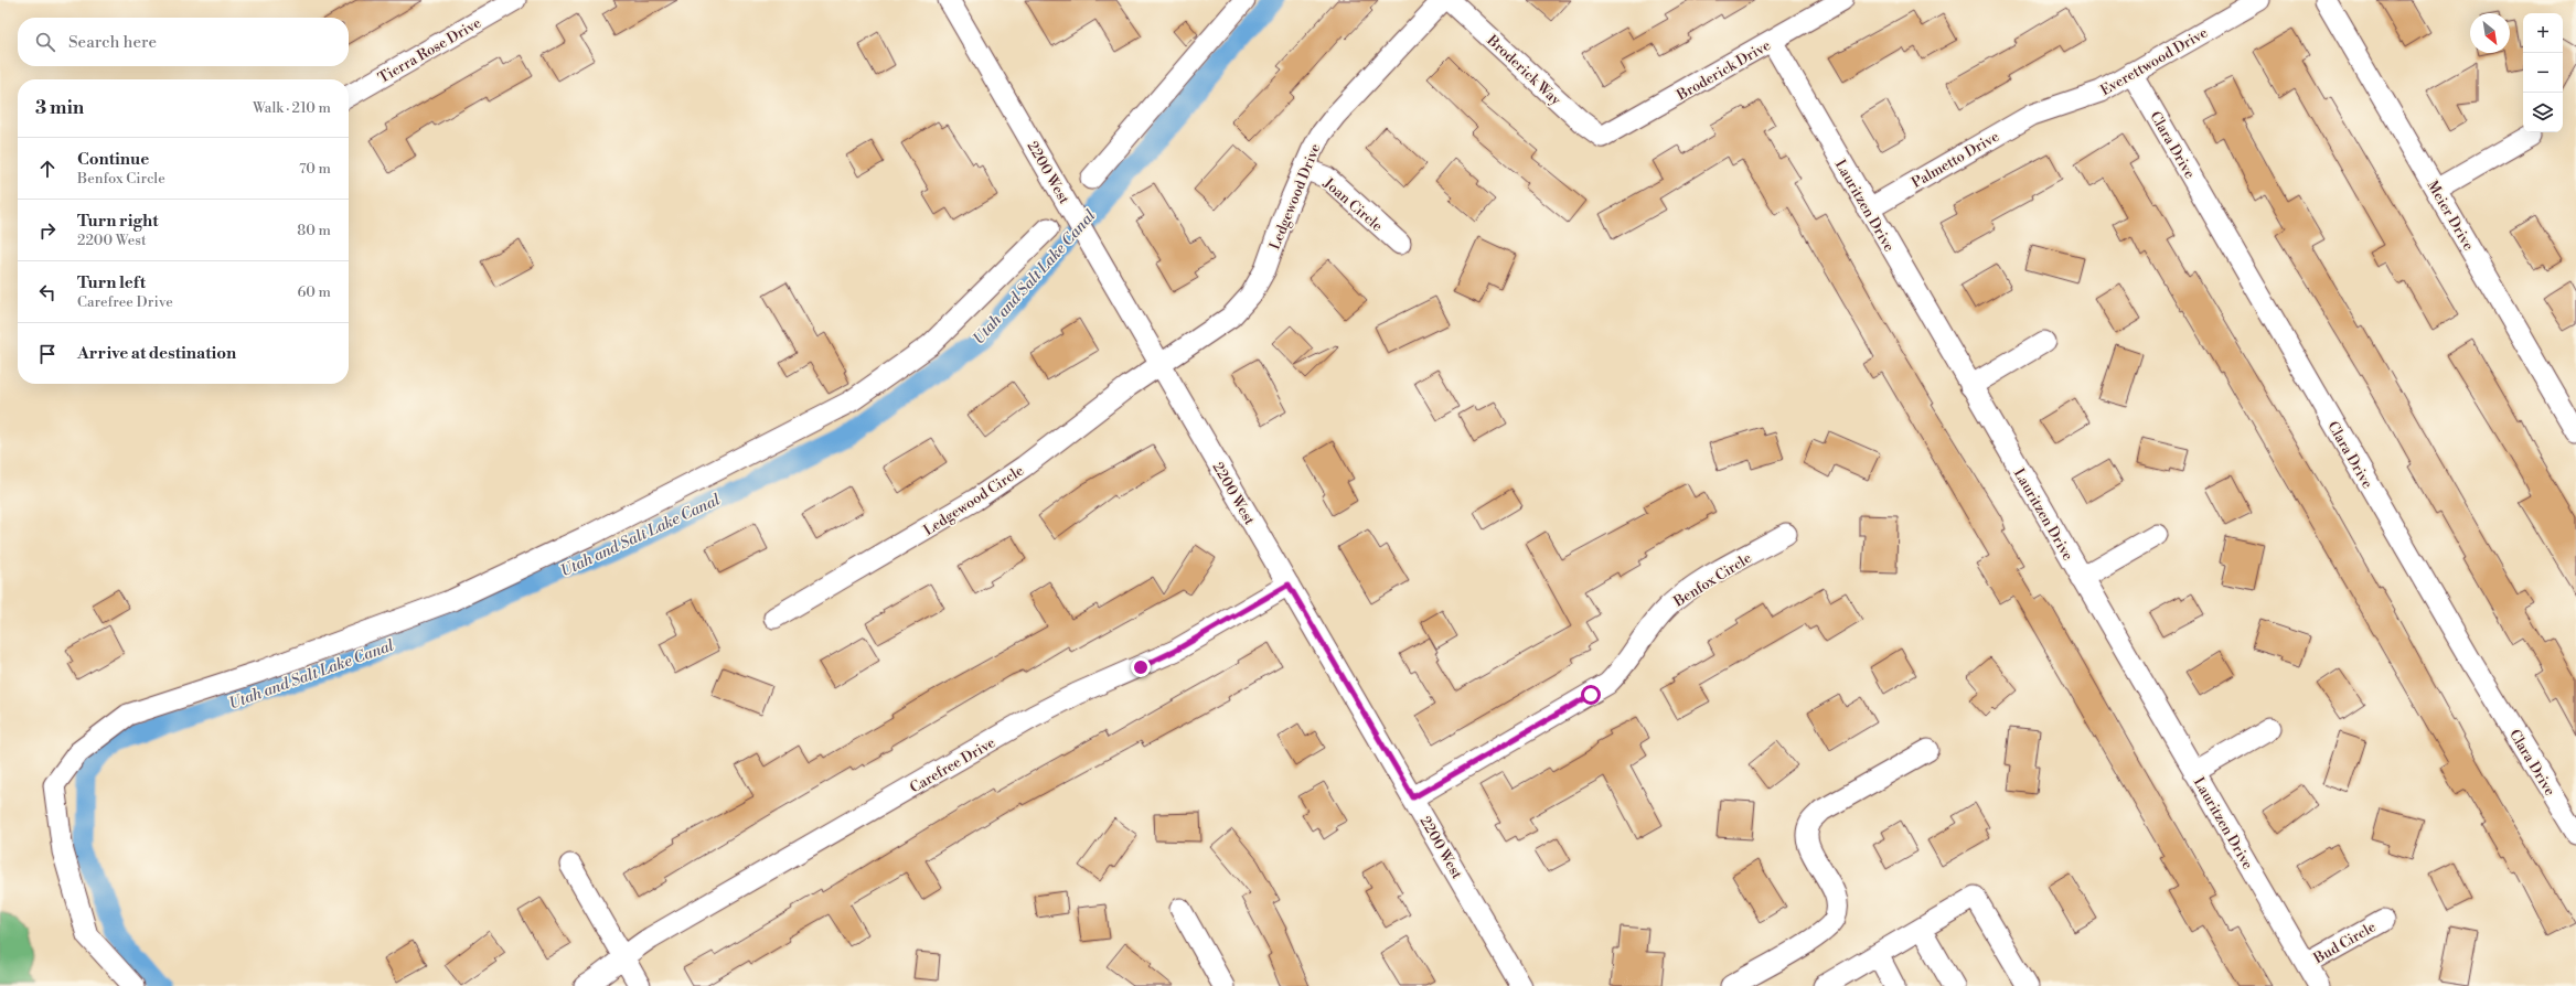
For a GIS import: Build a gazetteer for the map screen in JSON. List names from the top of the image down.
{
  "streets": {
    "street": [
      "Tierra Rose Drive",
      "Everettwood Drive",
      "Broderick Way",
      "Broderick Drive",
      "Clara Drive",
      "Palmetto Drive",
      "2200 West",
      "Ledgewood Drive",
      "Joan Circle",
      "Lauritzen Drive",
      "Meier Drive",
      "Ledgewood Circle",
      "Benfox Circle",
      "Carefree Drive",
      "Bud Circle"
    ]
  },
  "crossings": [
    ["Everettwood Drive", "Clara Drive"],
    ["Everettwood Drive", "Palmetto Drive"],
    ["Broderick Way", "Broderick Drive"],
    ["Broderick Drive", "Lauritzen Drive"],
    ["Palmetto Drive", "Lauritzen Drive"],
    ["2200 West", "Ledgewood Drive"],
    ["2200 West", "Ledgewood Circle"],
    ["2200 West", "Benfox Circle"],
    ["2200 West", "Carefree Drive"],
    ["Ledgewood Drive", "Joan Circle"],
    ["Ledgewood Drive", "Ledgewood Circle"],
    ["Lauritzen Drive", "Bud Circle"]
  ],
  "water": ["Utah and Salt Lake Canal"],
  "north": "bottom right",
  "page": {
    "map_buttons": ["+", "−"],
    "search": "Search here",
    "heading": ["3 min", "Walk · 210 m"],
    "list": [
      ["Continue", "Benfox Circle", "70 m"],
      ["Turn right", "2200 West", "80 m"],
      ["Turn left", "Carefree Drive", "60 m"],
      "Arrive at destination"
    ]
  }
}
